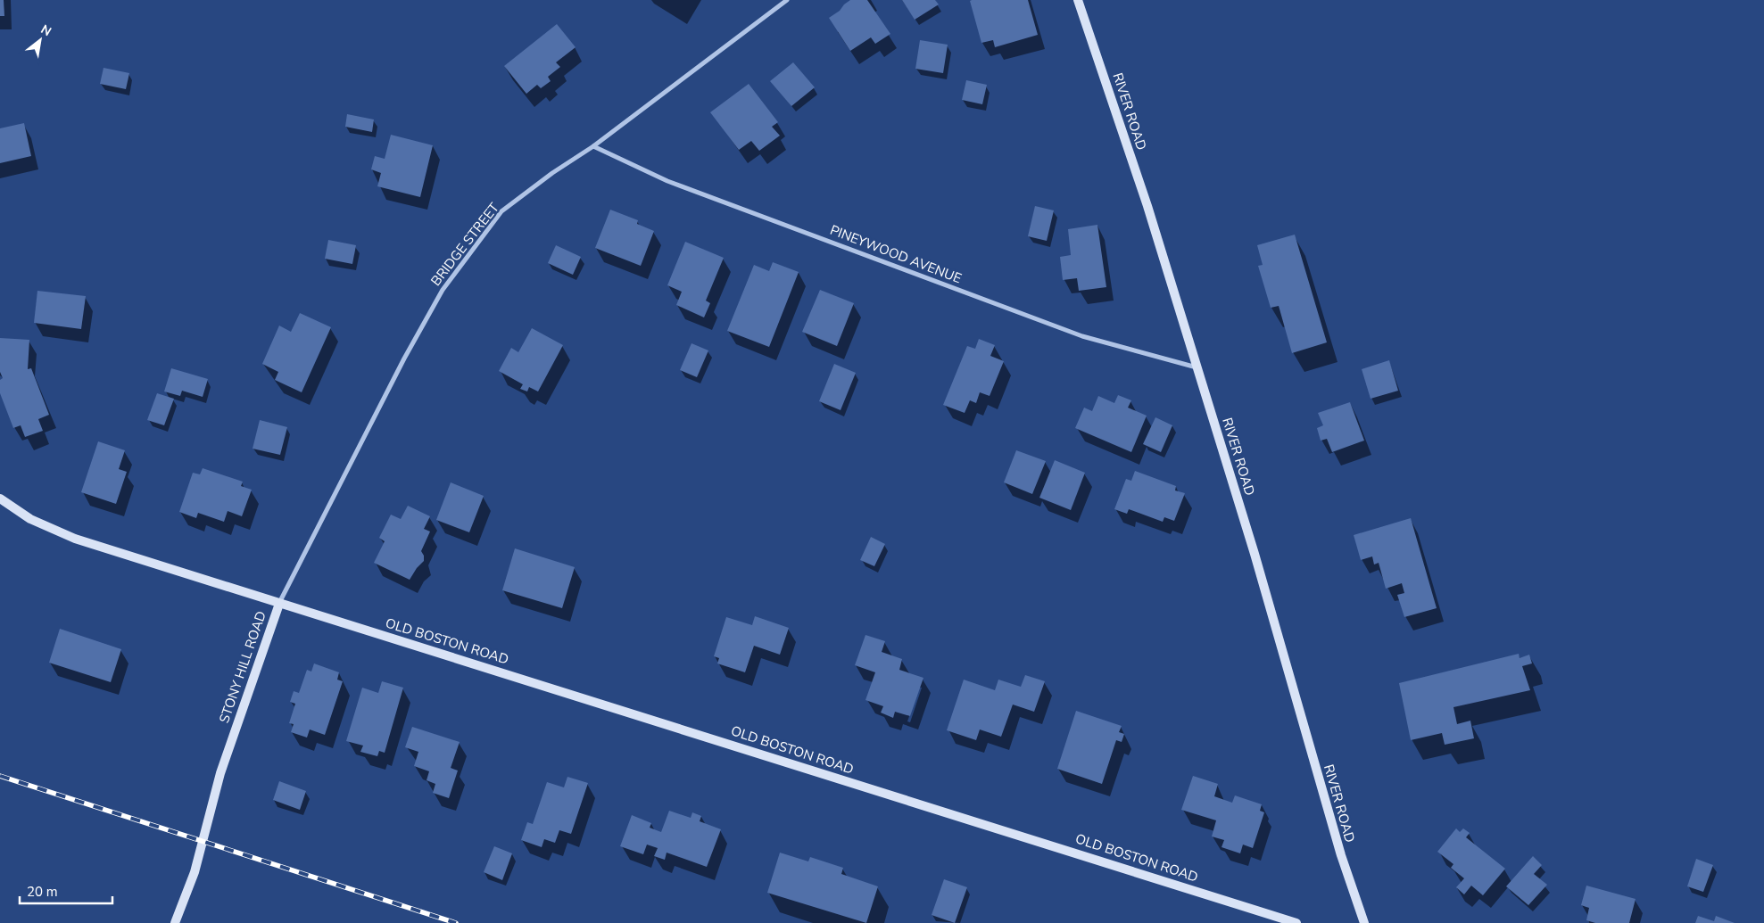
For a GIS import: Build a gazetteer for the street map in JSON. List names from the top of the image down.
{
  "streets": {
    "street": [
      "RIVER ROAD",
      "BRIDGE STREET",
      "PINEYWOOD AVENUE",
      "OLD BOSTON ROAD",
      "STONY HILL ROAD"
    ]
  },
  "crossings": [
    ["RIVER ROAD", "PINEYWOOD AVENUE"],
    ["BRIDGE STREET", "PINEYWOOD AVENUE"],
    ["BRIDGE STREET", "OLD BOSTON ROAD"],
    ["BRIDGE STREET", "STONY HILL ROAD"],
    ["OLD BOSTON ROAD", "STONY HILL ROAD"]
  ],
  "scale_bar": "20 m",
  "north": "top right"
}
